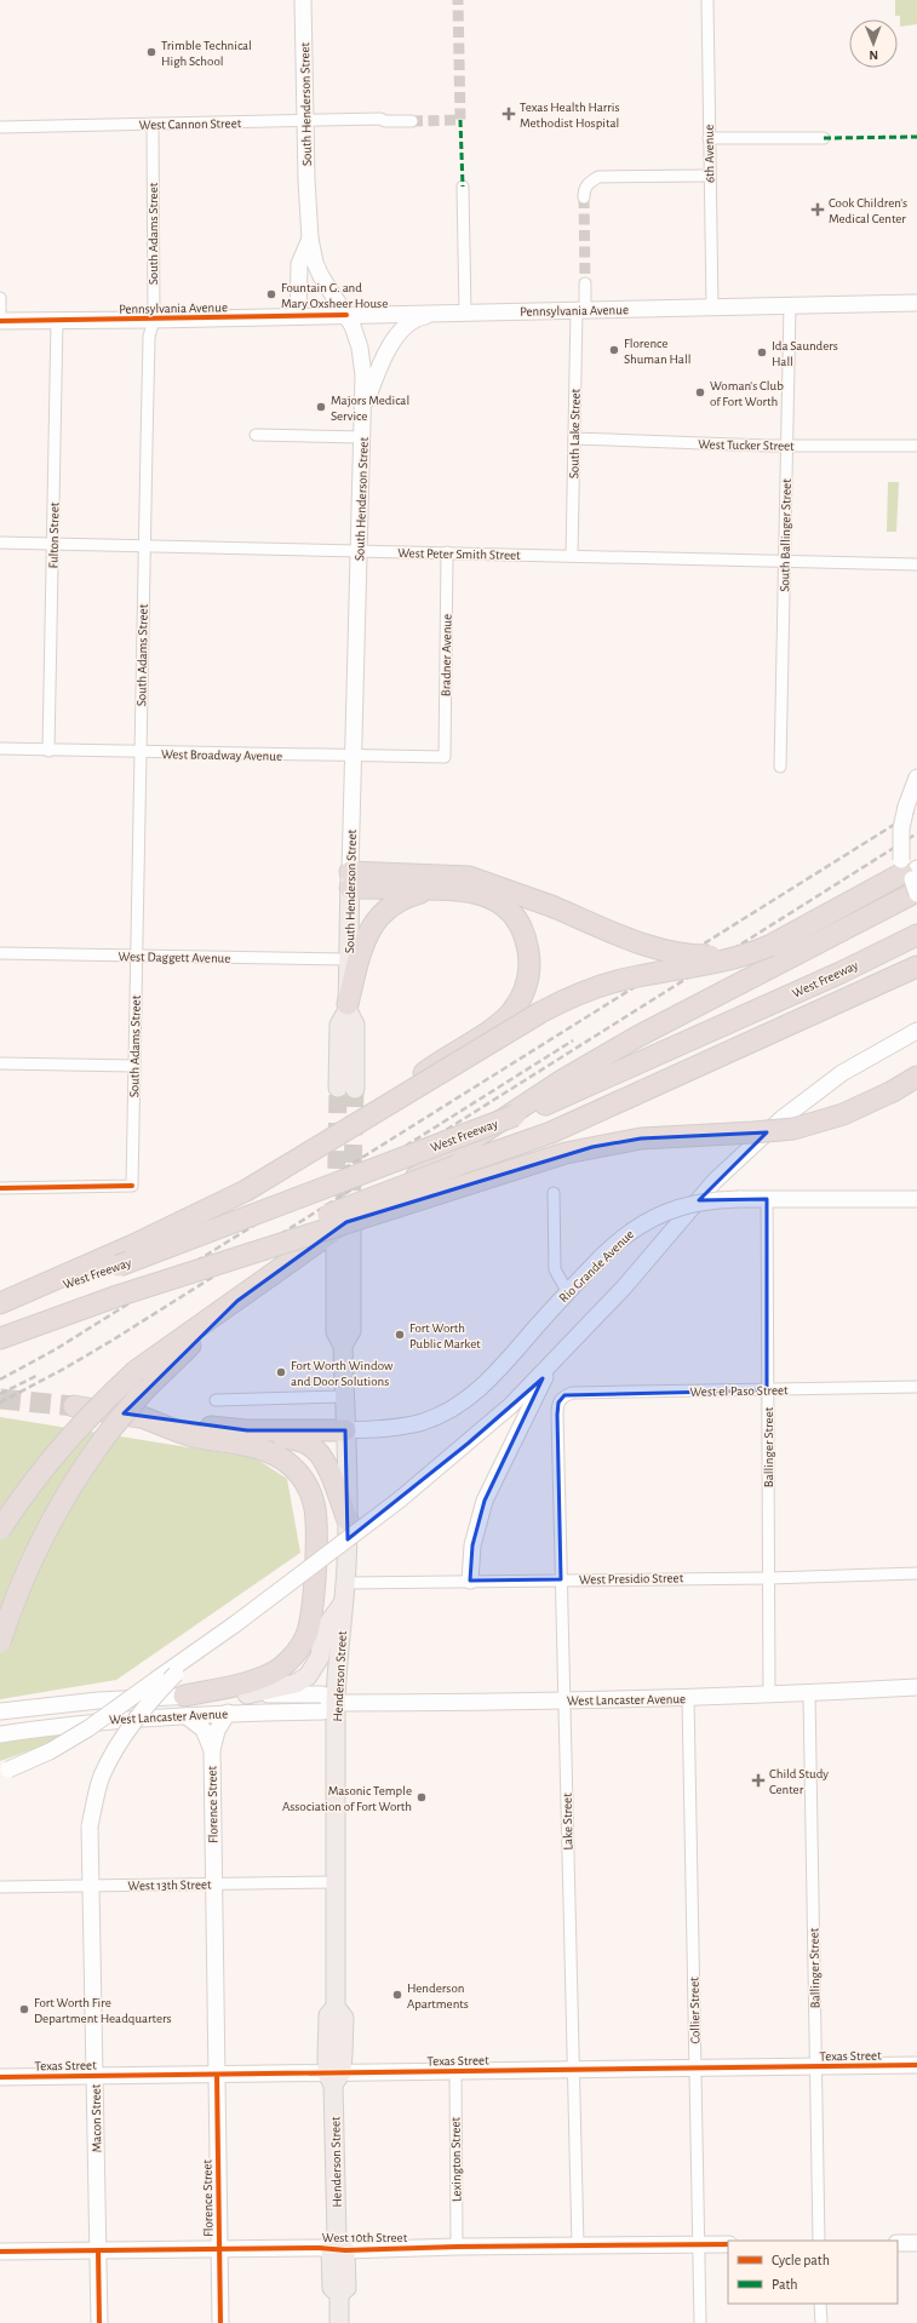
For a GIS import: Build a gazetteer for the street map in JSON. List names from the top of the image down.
{
  "streets": {
    "highway": ["West Freeway"],
    "main road": ["South Henderson Street", "Henderson Street"],
    "street": [
      "West Cannon Street",
      "6th Avenue",
      "South Adams Street",
      "Pennsylvania Avenue",
      "South Lake Street",
      "West Tucker Street",
      "Fulton Street",
      "South Ballinger Street",
      "West Peter Smith Street",
      "Bradner Avenue",
      "West Broadway Avenue",
      "West Daggett Avenue",
      "Rio Grande Avenue",
      "West el Paso Street",
      "Ballinger Street",
      "West Presidio Street",
      "West Lancaster Avenue",
      "Florence Street",
      "Lake Street",
      "West 13th Street",
      "Collier Street",
      "Texas Street",
      "Macon Street",
      "Lexington Street",
      "West 10th Street"
    ]
  },
  "crossings": [
    ["South Henderson Street", "West Cannon Street"],
    ["South Henderson Street", "Pennsylvania Avenue"],
    ["South Henderson Street", "West Peter Smith Street"],
    ["South Henderson Street", "West Broadway Avenue"],
    ["South Henderson Street", "West Daggett Avenue"],
    ["West Cannon Street", "South Adams Street"],
    ["6th Avenue", "Pennsylvania Avenue"],
    ["South Adams Street", "Pennsylvania Avenue"],
    ["South Adams Street", "West Peter Smith Street"],
    ["South Adams Street", "West Broadway Avenue"],
    ["South Adams Street", "West Daggett Avenue"],
    ["Pennsylvania Avenue", "South Lake Street"],
    ["Pennsylvania Avenue", "Fulton Street"],
    ["Pennsylvania Avenue", "South Ballinger Street"],
    ["South Lake Street", "West Tucker Street"],
    ["South Lake Street", "West Peter Smith Street"],
    ["West Tucker Street", "South Ballinger Street"],
    ["Fulton Street", "West Peter Smith Street"],
    ["Fulton Street", "West Broadway Avenue"],
    ["South Ballinger Street", "West Peter Smith Street"],
    ["West Peter Smith Street", "Bradner Avenue"],
    ["Bradner Avenue", "West Broadway Avenue"],
    ["Rio Grande Avenue", "Ballinger Street"],
    ["Rio Grande Avenue", "Henderson Street"],
    ["West el Paso Street", "Ballinger Street"],
    ["West el Paso Street", "Lake Street"],
    ["Ballinger Street", "West Presidio Street"],
    ["Ballinger Street", "West Lancaster Avenue"],
    ["Ballinger Street", "Texas Street"],
    ["West Presidio Street", "Henderson Street"],
    ["West Presidio Street", "Lake Street"],
    ["Henderson Street", "West Lancaster Avenue"],
    ["Henderson Street", "West 13th Street"],
    ["Henderson Street", "Texas Street"],
    ["Henderson Street", "West 10th Street"],
    ["West Lancaster Avenue", "Florence Street"],
    ["West Lancaster Avenue", "Lake Street"],
    ["West Lancaster Avenue", "Collier Street"],
    ["Florence Street", "West 13th Street"],
    ["Florence Street", "Texas Street"],
    ["Florence Street", "West 10th Street"],
    ["Lake Street", "Texas Street"],
    ["Lake Street", "West 10th Street"],
    ["West 13th Street", "Macon Street"],
    ["Collier Street", "Texas Street"],
    ["Collier Street", "West 10th Street"],
    ["Texas Street", "Macon Street"],
    ["Texas Street", "Lexington Street"],
    ["Macon Street", "West 10th Street"],
    ["Lexington Street", "West 10th Street"]
  ],
  "places": {
    "other": [
      "Trimble Technical High School",
      "Fountain G. and Mary Oxsheer House",
      "Florence Shuman Hall",
      "Ida Saunders Hall",
      "Woman's Club of Fort Worth",
      "Majors Medical Service",
      "Fort Worth Public Market",
      "Fort Worth Window and Door Solutions",
      "Masonic Temple Association of Fort Worth",
      "Henderson Apartments",
      "Fort Worth Fire Department Headquarters"
    ],
    "health": ["Texas Health Harris Methodist Hospital", "Cook Children's Medical Center", "Child Study Center"]
  },
  "legend": ["Cycle path", "Path"],
  "north": "bottom"
}
